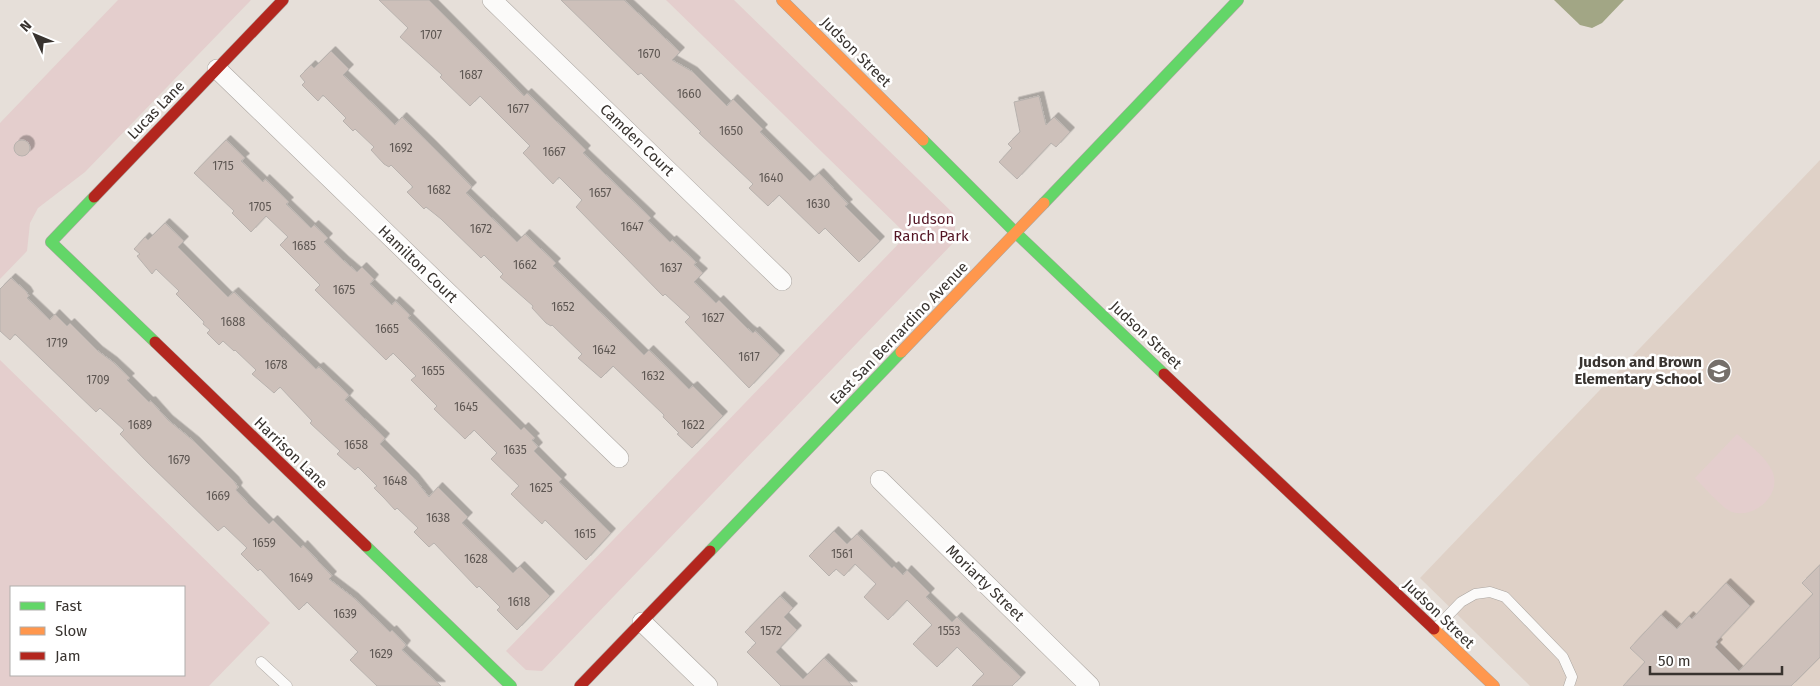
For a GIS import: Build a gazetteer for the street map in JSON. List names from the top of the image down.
{
  "streets": {
    "street": [
      "Judson Street",
      "Lucas Lane",
      "Camden Court",
      "Hamilton Court",
      "East San Bernardino Avenue",
      "Harrison Lane",
      "Moriarty Street"
    ]
  },
  "crossings": [
    ["Judson Street", "East San Bernardino Avenue"],
    ["Lucas Lane", "Hamilton Court"],
    ["Lucas Lane", "Harrison Lane"]
  ],
  "parks": ["Judson Ranch Park"],
  "places": {
    "school or university": ["Judson and Brown Elementary School"]
  },
  "house_numbers": [
    "1707",
    "1670",
    "1687",
    "1660",
    "1677",
    "1650",
    "1692",
    "1667",
    "1715",
    "1640",
    "1682",
    "1657",
    "1630",
    "1705",
    "1647",
    "1672",
    "1685",
    "1662",
    "1637",
    "1675",
    "1652",
    "1627",
    "1688",
    "1665",
    "1719",
    "1642",
    "1617",
    "1678",
    "1655",
    "1632",
    "1709",
    "1645",
    "1689",
    "1622",
    "1658",
    "1635",
    "1679",
    "1648",
    "1625",
    "1669",
    "1638",
    "1615",
    "1659",
    "1561",
    "1628",
    "1649",
    "1618",
    "1639",
    "1572",
    "1553",
    "1629"
  ],
  "legend": ["Fast", "Slow", "Jam"],
  "scale_bar": "50 m",
  "north": "top left"
}
